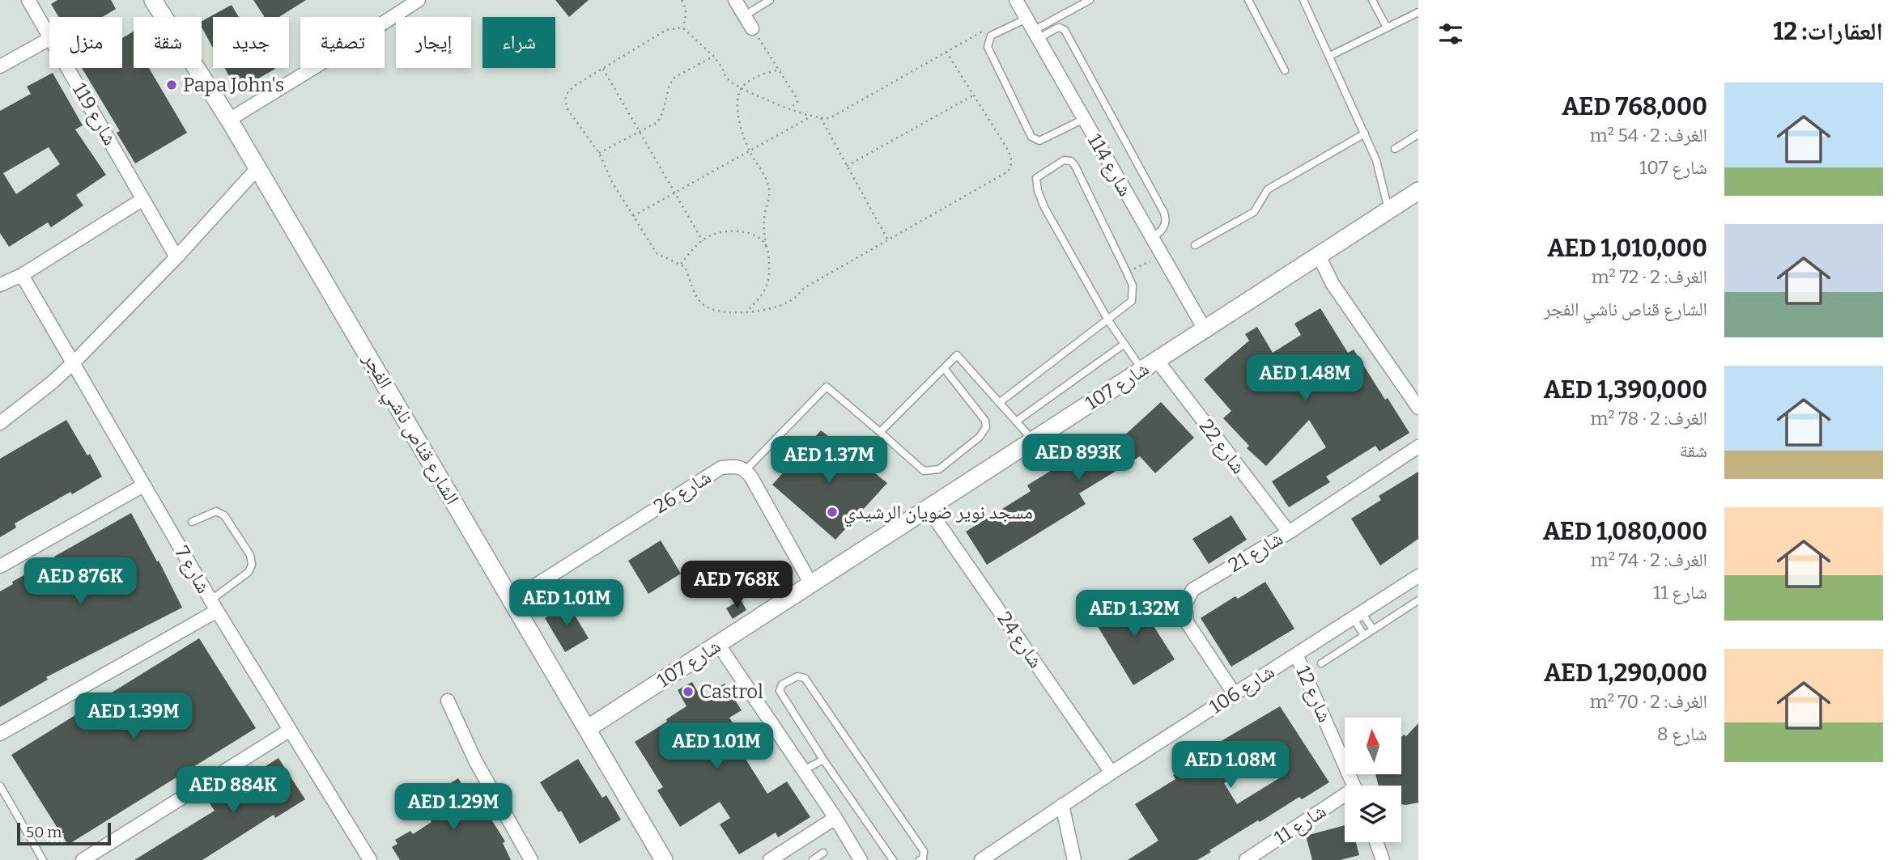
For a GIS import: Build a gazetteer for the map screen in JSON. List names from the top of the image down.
{
  "streets": {
    "street": [
      "شارع 119",
      "شارع 114",
      "شارع 107",
      "الشارع قناص ناشي الفجر",
      "شارع 22",
      "شارع 26",
      "شارع 21",
      "شارع 7",
      "شارع 24",
      "شارع 106",
      "شارع 12",
      "شارع 11"
    ]
  },
  "crossings": [
    ["شارع 114", "شارع 107"],
    ["شارع 107", "الشارع قناص ناشي الفجر"],
    ["شارع 107", "شارع 22"],
    ["شارع 107", "شارع 24"],
    ["الشارع قناص ناشي الفجر", "شارع 26"],
    ["شارع 22", "شارع 21"],
    ["شارع 21", "شارع 106"],
    ["شارع 24", "شارع 106"],
    ["شارع 106", "شارع 12"]
  ],
  "places": ["Papa John's", "مسجد نوير ضويان الرشيدي", "Castrol"],
  "scale_bar": "50 m",
  "north": "top",
  "page": {
    "heading": "العقارات: 12",
    "chip": [
      "شراء",
      "إيجار",
      "تصفية",
      "جديد",
      "شقة",
      "منزل"
    ],
    "list": [
      {
        "name": "AED 768,000",
        "note": "الغرف: 2 · 54 m² · شارع 107"
      },
      {
        "name": "AED 1,010,000",
        "note": "الغرف: 2 · 72 m² · الشارع قناص ناشي الفجر"
      },
      {
        "name": "AED 1,390,000",
        "note": "الغرف: 2 · 78 m² · شقة"
      },
      {
        "name": "AED 1,080,000",
        "note": "الغرف: 2 · 74 m² · شارع 11"
      },
      {
        "name": "AED 1,290,000",
        "note": "الغرف: 2 · 70 m² · شارع 8"
      }
    ],
    "price": [
      "AED 1.48M",
      "AED 893K",
      "AED 1.37M",
      "AED 876K",
      "AED 768K",
      "AED 1.01M",
      "AED 1.32M",
      "AED 1.39M",
      "AED 1.01M",
      "AED 1.08M",
      "AED 884K",
      "AED 1.29M"
    ],
    "scale": "50 m"
  }
}
